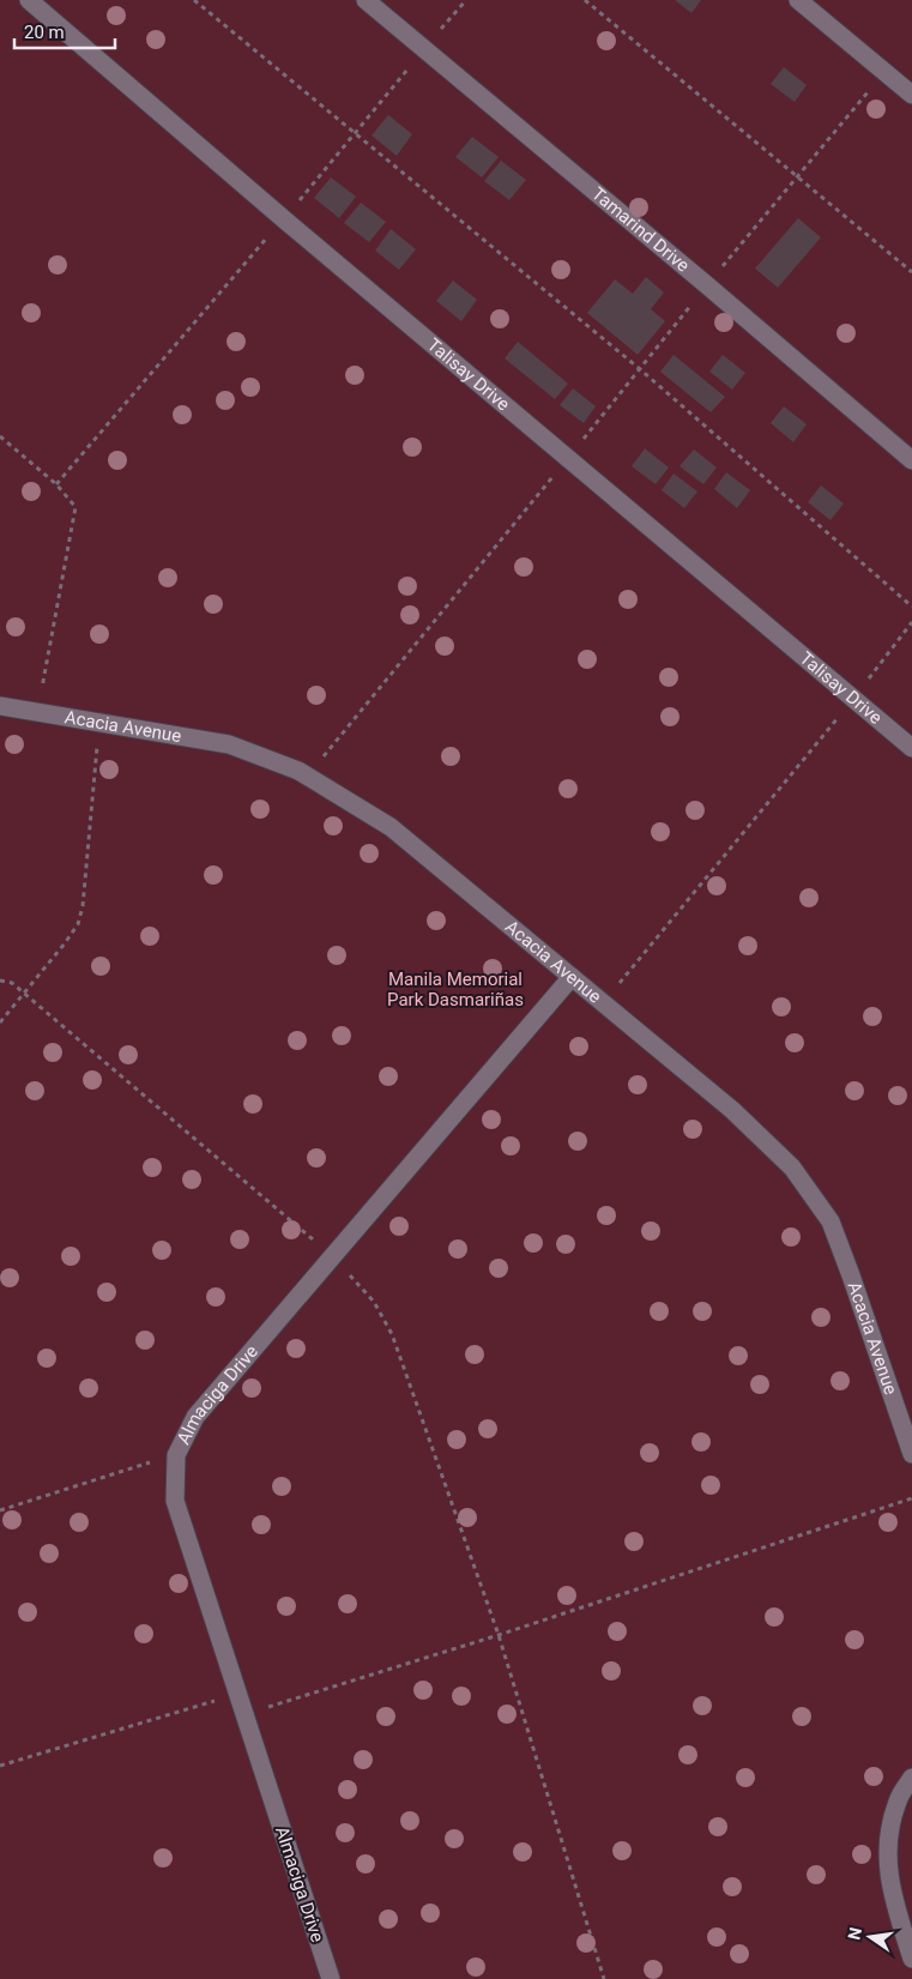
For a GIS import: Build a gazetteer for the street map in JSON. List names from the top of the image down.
{
  "streets": {
    "lane": [
      "Tamarind Drive",
      "Talisay Drive",
      "Acacia Avenue",
      "Almaciga Drive"
    ]
  },
  "crossings": [
    ["Acacia Avenue", "Almaciga Drive"]
  ],
  "parks": ["Manila Memorial Park Dasmariñas"],
  "scale_bar": "20 m",
  "north": "left"
}
